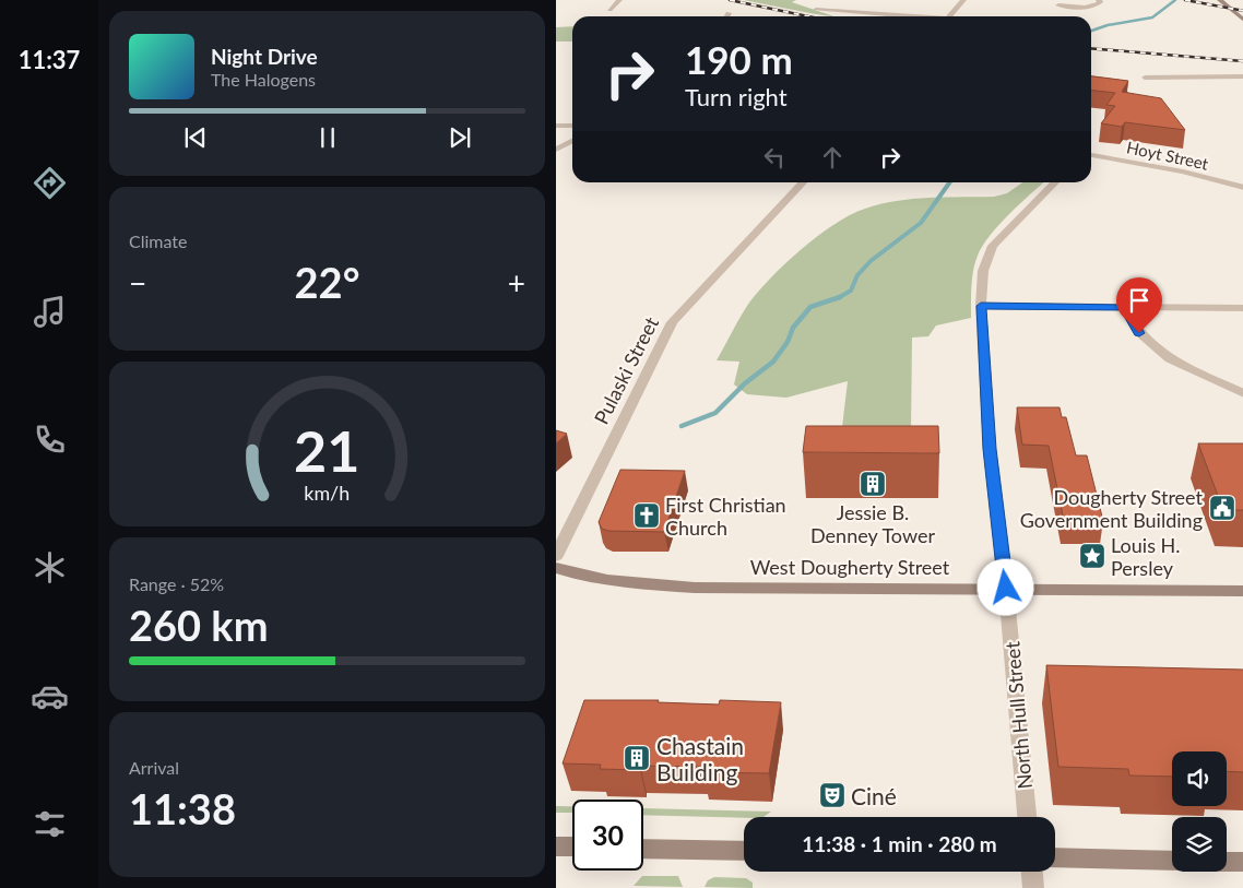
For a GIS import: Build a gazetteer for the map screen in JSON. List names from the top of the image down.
{
  "streets": {
    "main road": ["West Dougherty Street"],
    "street": ["Hoyt Street", "Pulaski Street", "North Hull Street"]
  },
  "crossings": [
    ["West Dougherty Street", "North Hull Street"]
  ],
  "places": {
    "building": ["Jessie B. Denney Tower", "Chastain Building"],
    "public building": ["Dougherty Street Government Building"],
    "church": ["First Christian Church"],
    "place": ["Louis H. Persley"],
    "theatre": ["Ciné"]
  },
  "page": {
    "tabs": "11:37",
    "turn": ["190 m", "Turn right"],
    "song": ["Night Drive", "The Halogens"],
    "tile": [
      "Climate",
      ["Range · 52%", "260 km"],
      ["Arrival", "11:38"]
    ],
    "heat": ["−", "22°", "+"],
    "limit": "30",
    "trip": "11:38 · 1 min · 280 m",
    "gauge": ["21", "km/h"]
  }
}
